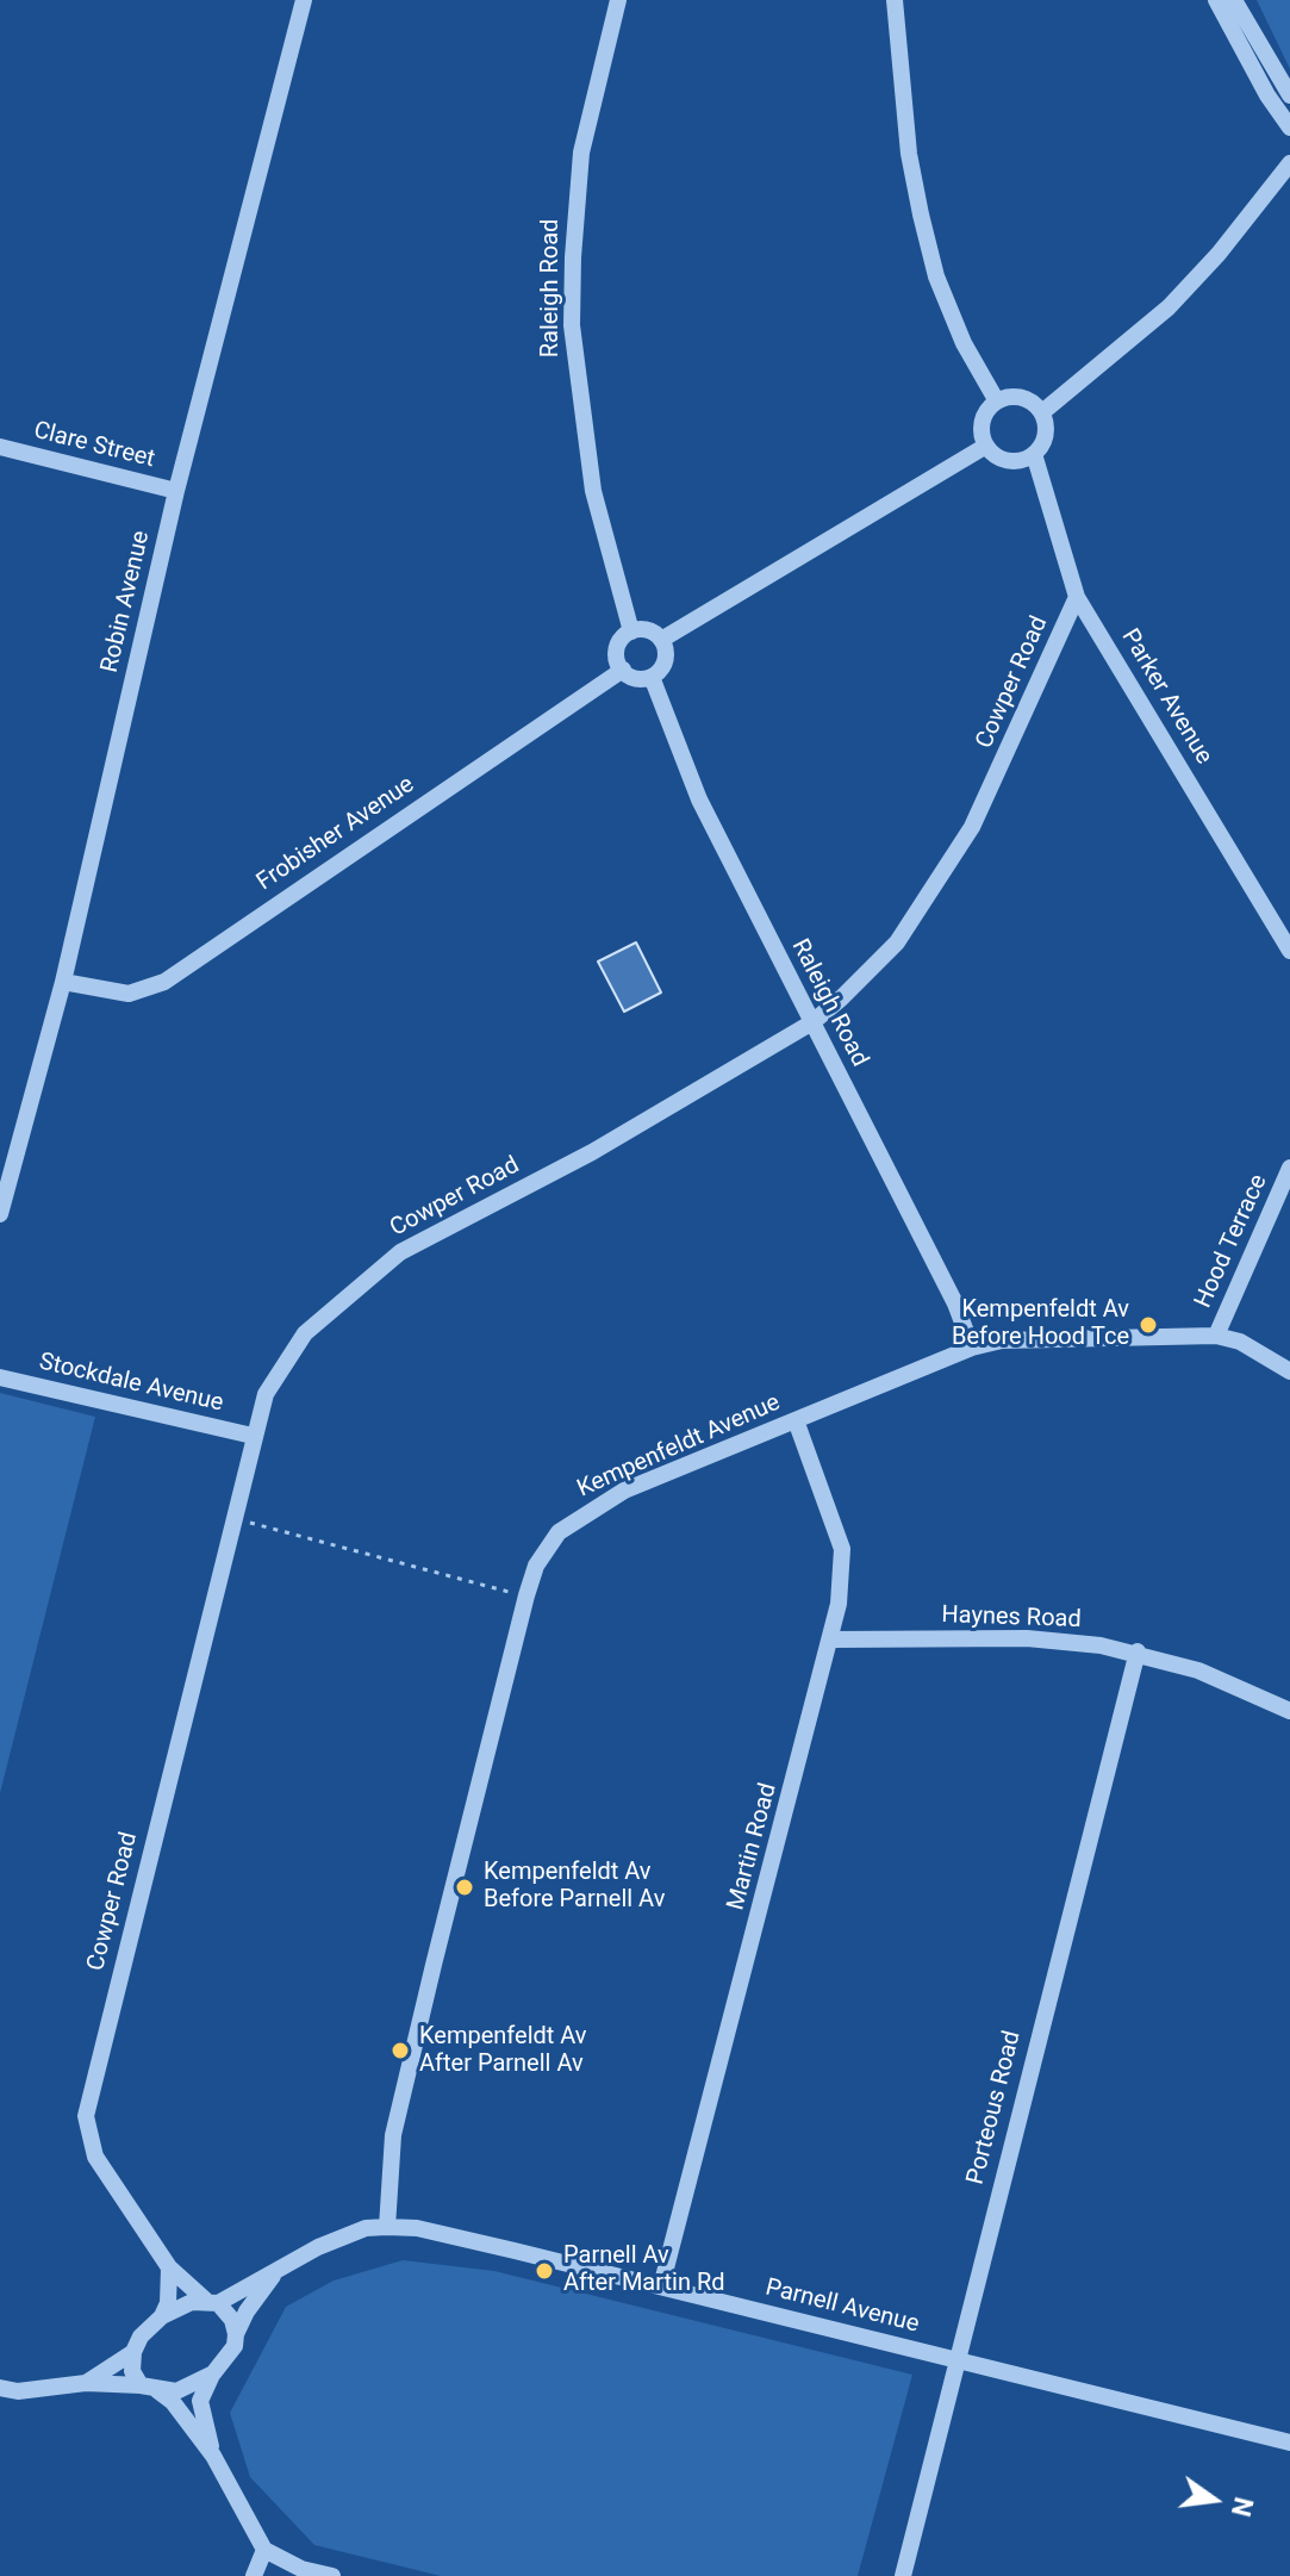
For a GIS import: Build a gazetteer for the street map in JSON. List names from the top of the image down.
{
  "streets": {
    "street": [
      "Raleigh Road",
      "Clare Street",
      "Robin Avenue",
      "Cowper Road",
      "Parker Avenue",
      "Frobisher Avenue",
      "Hood Terrace",
      "Stockdale Avenue",
      "Kempenfeldt Avenue",
      "Haynes Road",
      "Martin Road",
      "Porteous Road",
      "Parnell Avenue"
    ]
  },
  "crossings": [
    ["Raleigh Road", "Cowper Road"],
    ["Raleigh Road", "Frobisher Avenue"],
    ["Raleigh Road", "Kempenfeldt Avenue"],
    ["Clare Street", "Robin Avenue"],
    ["Robin Avenue", "Frobisher Avenue"],
    ["Cowper Road", "Parker Avenue"],
    ["Cowper Road", "Stockdale Avenue"],
    ["Cowper Road", "Parnell Avenue"],
    ["Hood Terrace", "Kempenfeldt Avenue"],
    ["Kempenfeldt Avenue", "Martin Road"],
    ["Kempenfeldt Avenue", "Parnell Avenue"],
    ["Haynes Road", "Martin Road"],
    ["Haynes Road", "Porteous Road"],
    ["Martin Road", "Parnell Avenue"],
    ["Porteous Road", "Parnell Avenue"]
  ],
  "places": [
    "Kempenfeldt Av Before Hood Tce",
    "Kempenfeldt Av Before Parnell Av",
    "Kempenfeldt Av After Parnell Av",
    "Parnell Av After Martin Rd"
  ],
  "north": "right"
}
